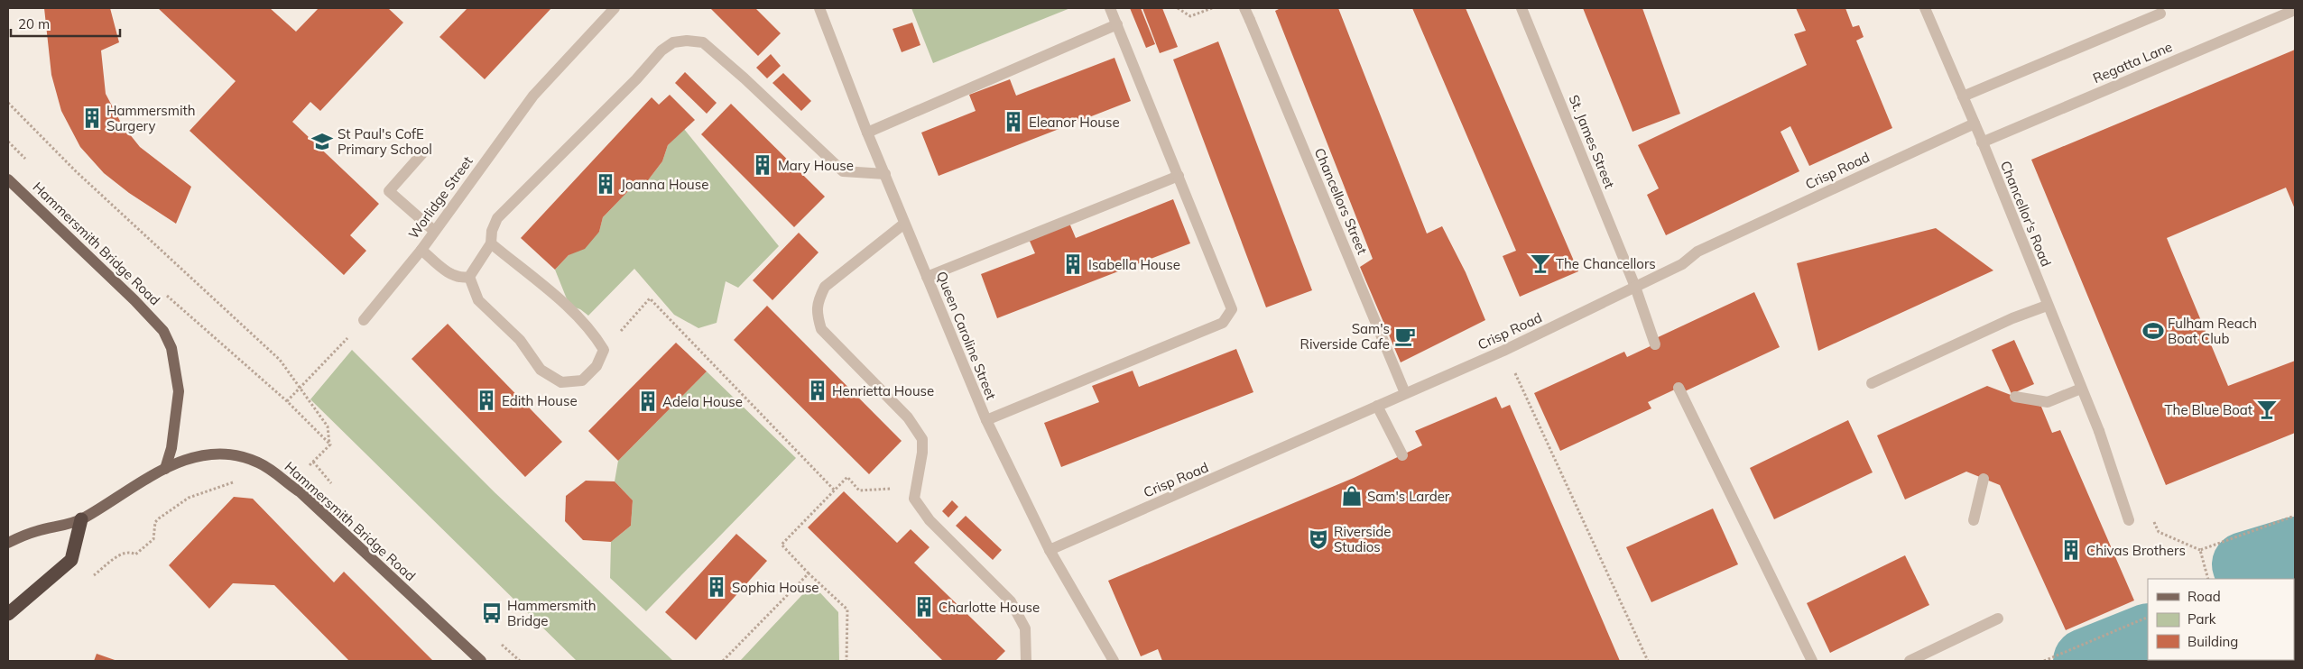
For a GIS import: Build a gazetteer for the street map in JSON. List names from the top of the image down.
{
  "streets": {
    "main road": ["Hammersmith Bridge Road"],
    "street": [
      "Regatta Lane",
      "St. James Street",
      "Crisp Road",
      "Worlidge Street",
      "Chancellors Street",
      "Chancellor's Road",
      "Queen Caroline Street"
    ]
  },
  "crossings": [
    ["Regatta Lane", "Chancellor's Road"],
    ["St. James Street", "Crisp Road"],
    ["Crisp Road", "Chancellors Street"],
    ["Crisp Road", "Chancellor's Road"],
    ["Crisp Road", "Queen Caroline Street"]
  ],
  "places": {
    "building": [
      "Hammersmith Surgery",
      "Eleanor House",
      "Mary House",
      "Joanna House",
      "Isabella House",
      "Henrietta House",
      "Edith House",
      "Adela House",
      "Chivas Brothers",
      "Sophia House",
      "Charlotte House"
    ],
    "school or university": ["St Paul's CofE Primary School"],
    "bar": ["The Chancellors", "The Blue Boat"],
    "sports": ["Fulham Reach Boat Club"],
    "cafe": ["Sam's Riverside Cafe"],
    "shop": ["Sam's Larder"],
    "theatre": ["Riverside Studios"],
    "bus stop": ["Hammersmith Bridge"]
  },
  "legend": ["Road", "Park", "Building"],
  "scale_bar": "20 m"
}
